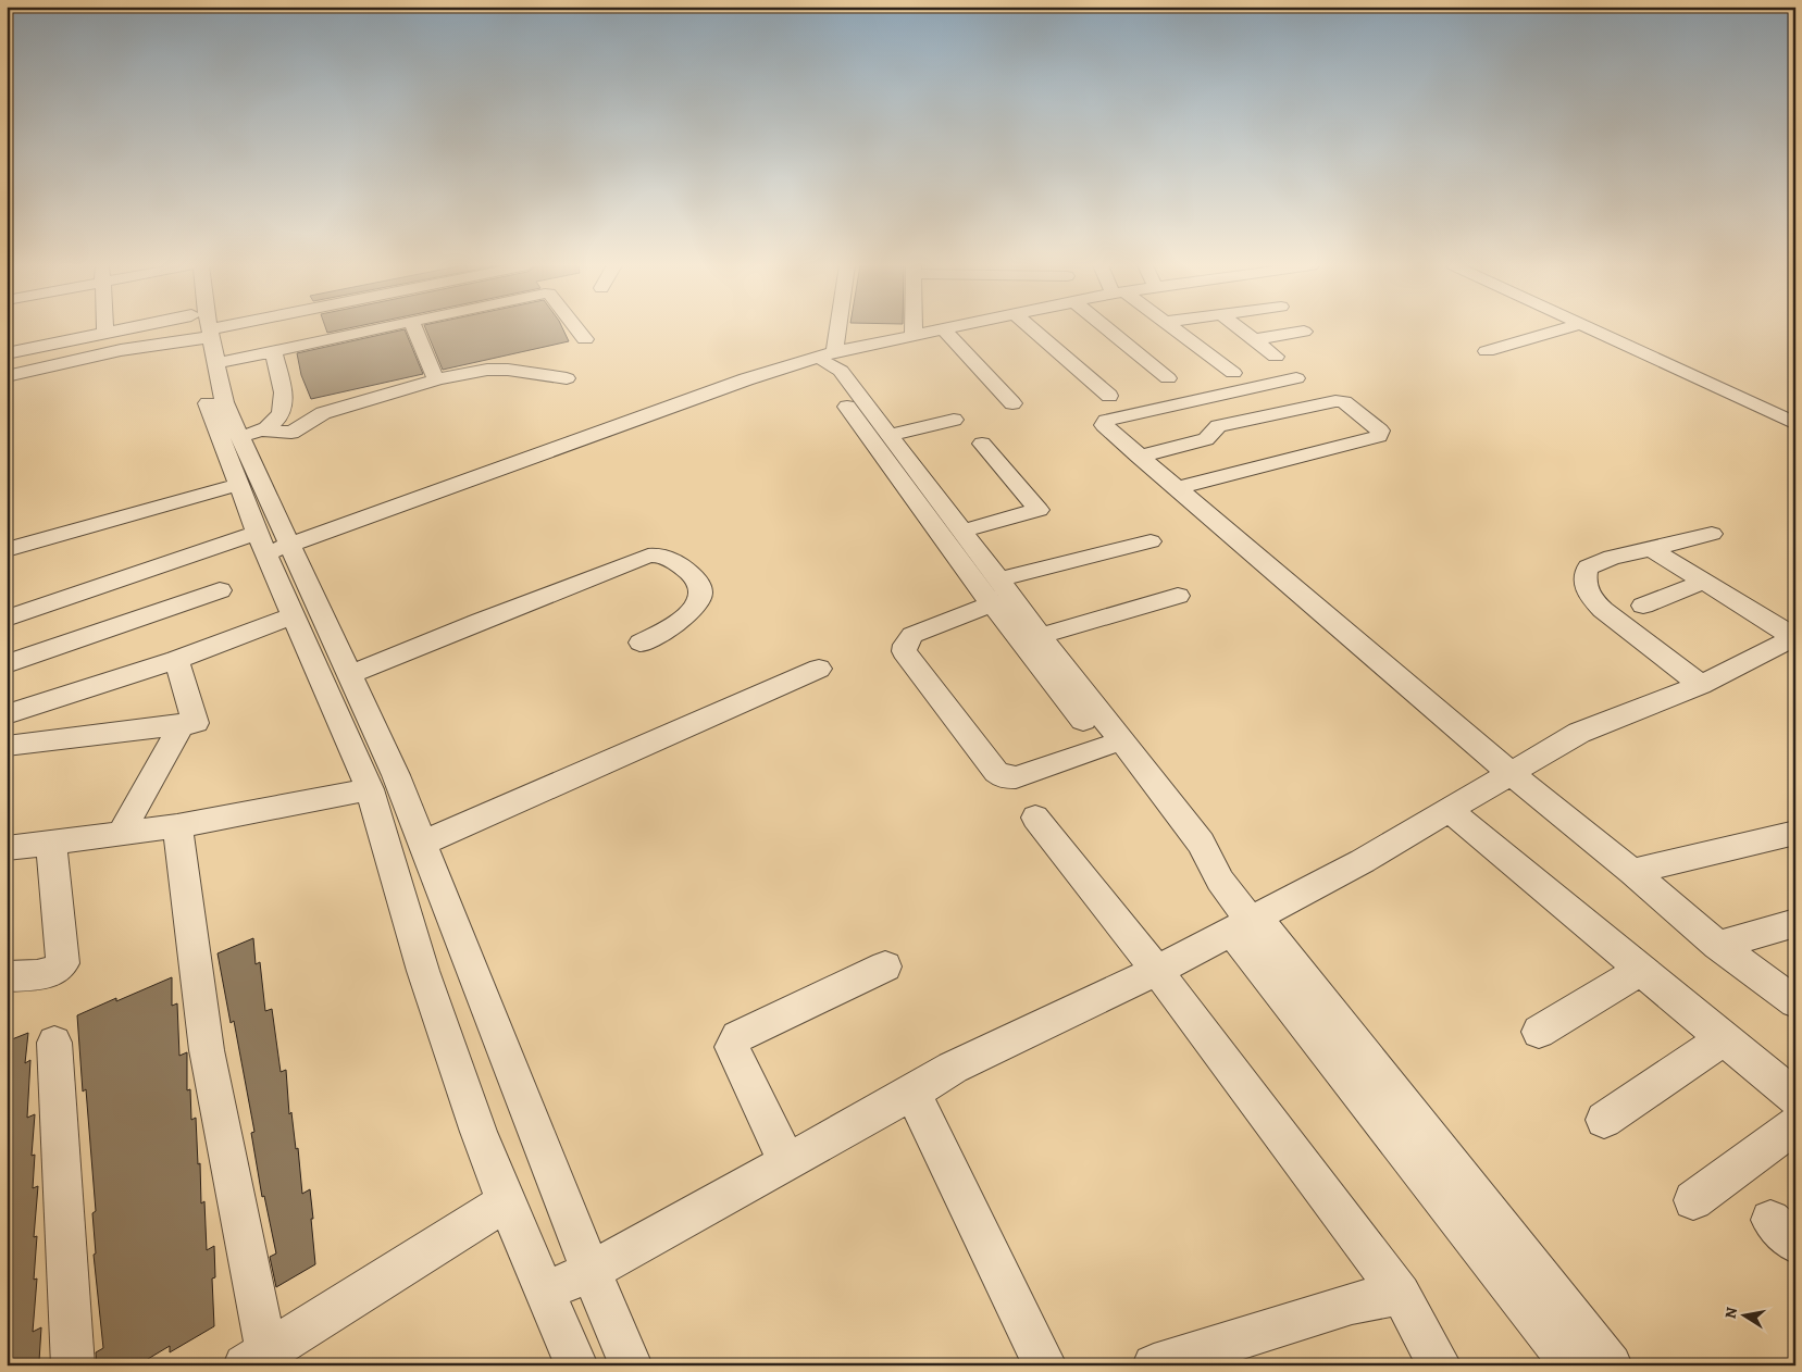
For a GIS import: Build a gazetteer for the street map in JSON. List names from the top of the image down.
{
  "north": "left"
}
